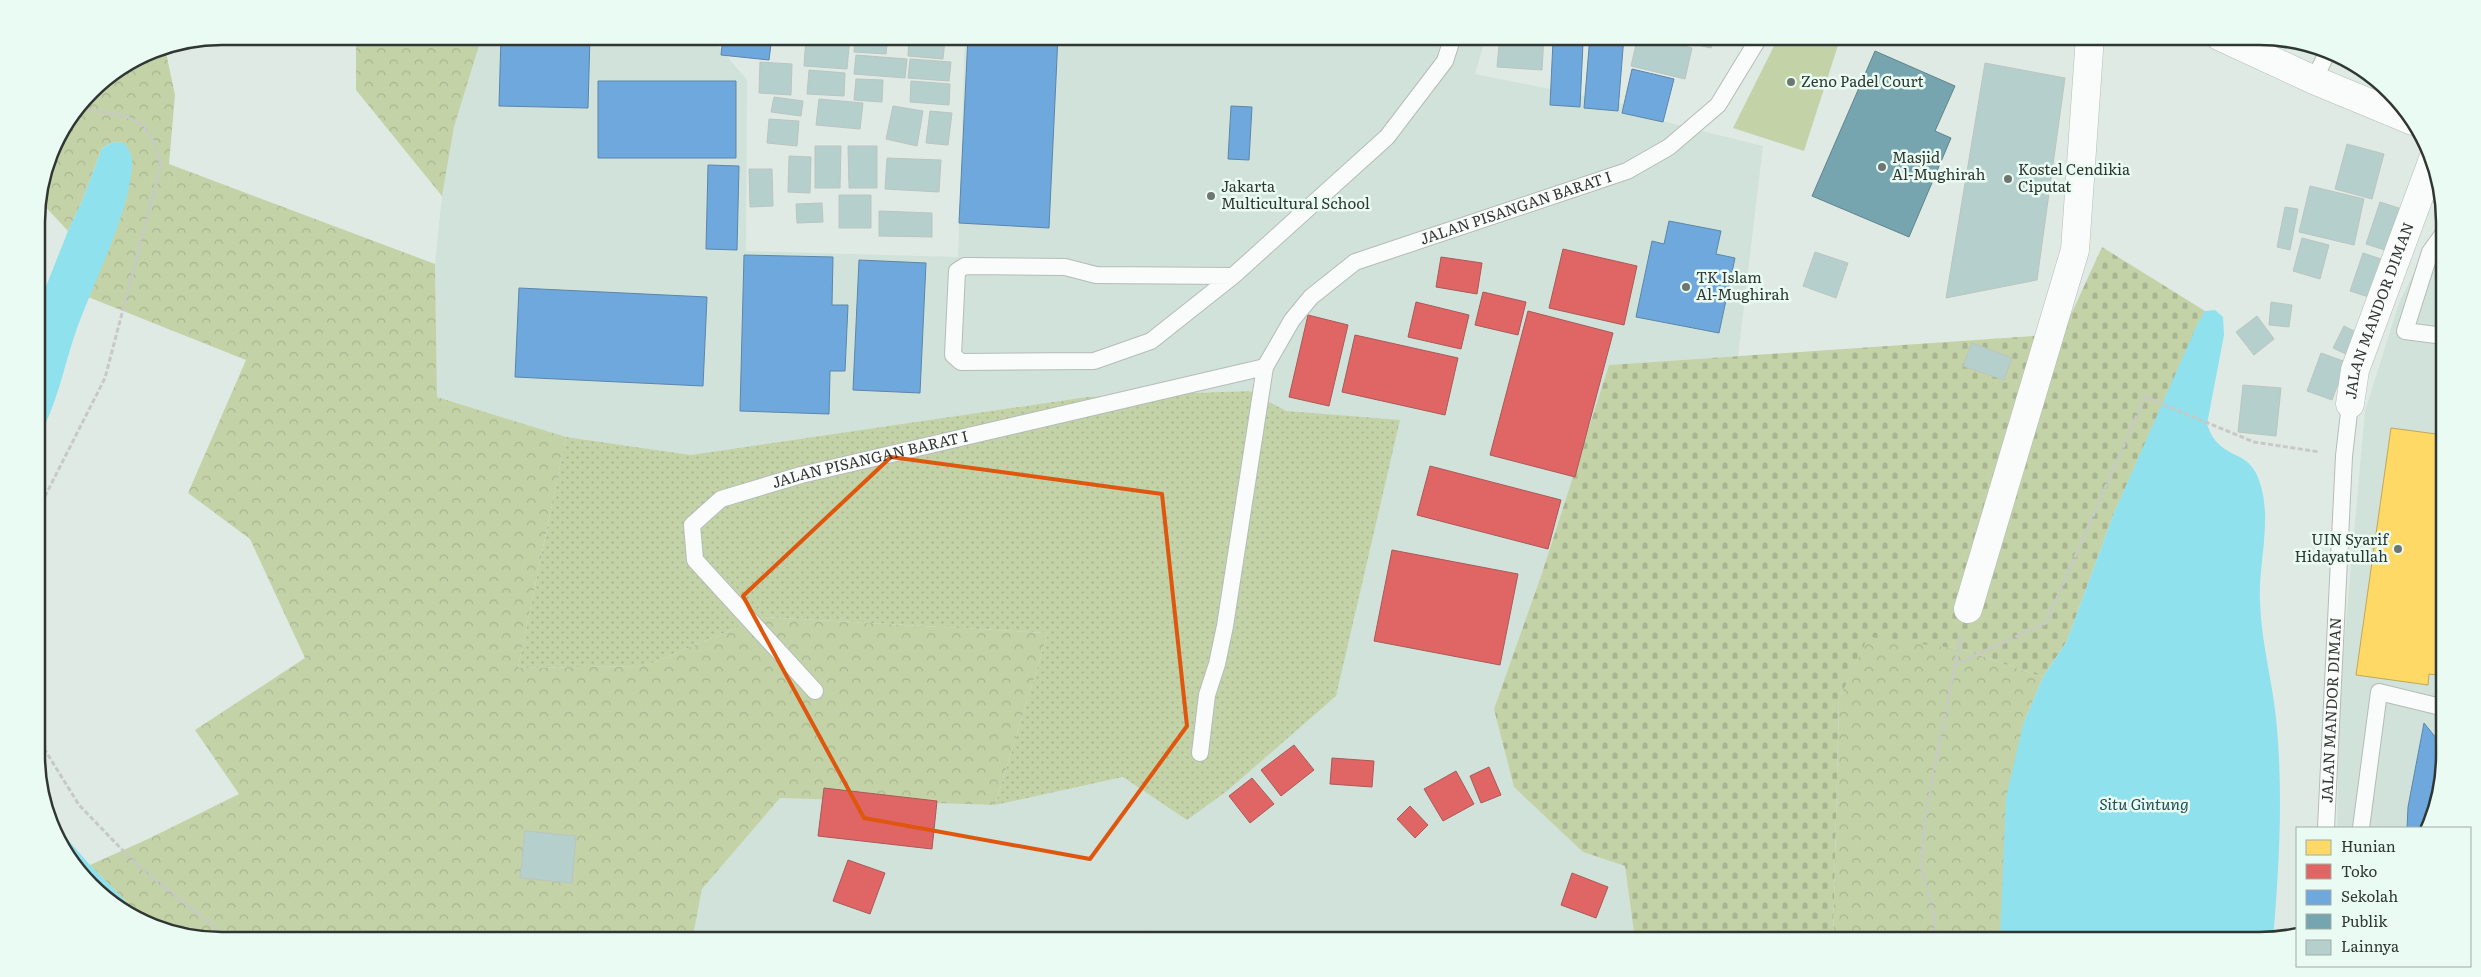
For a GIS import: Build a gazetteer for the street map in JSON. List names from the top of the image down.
{
  "streets": {
    "street": ["JALAN MANDOR DIMAN"],
    "lane": ["JALAN PISANGAN BARAT I"]
  },
  "water": ["Situ Gintung"],
  "places": [
    "Zeno Padel Court",
    "Masjid Al-Mughirah",
    "Kostel Cendikia Ciputat",
    "Jakarta Multicultural School",
    "TK Islam Al-Mughirah",
    "UIN Syarif Hidayatullah"
  ],
  "legend": [
    "Hunian",
    "Toko",
    "Sekolah",
    "Publik",
    "Lainnya"
  ]
}
